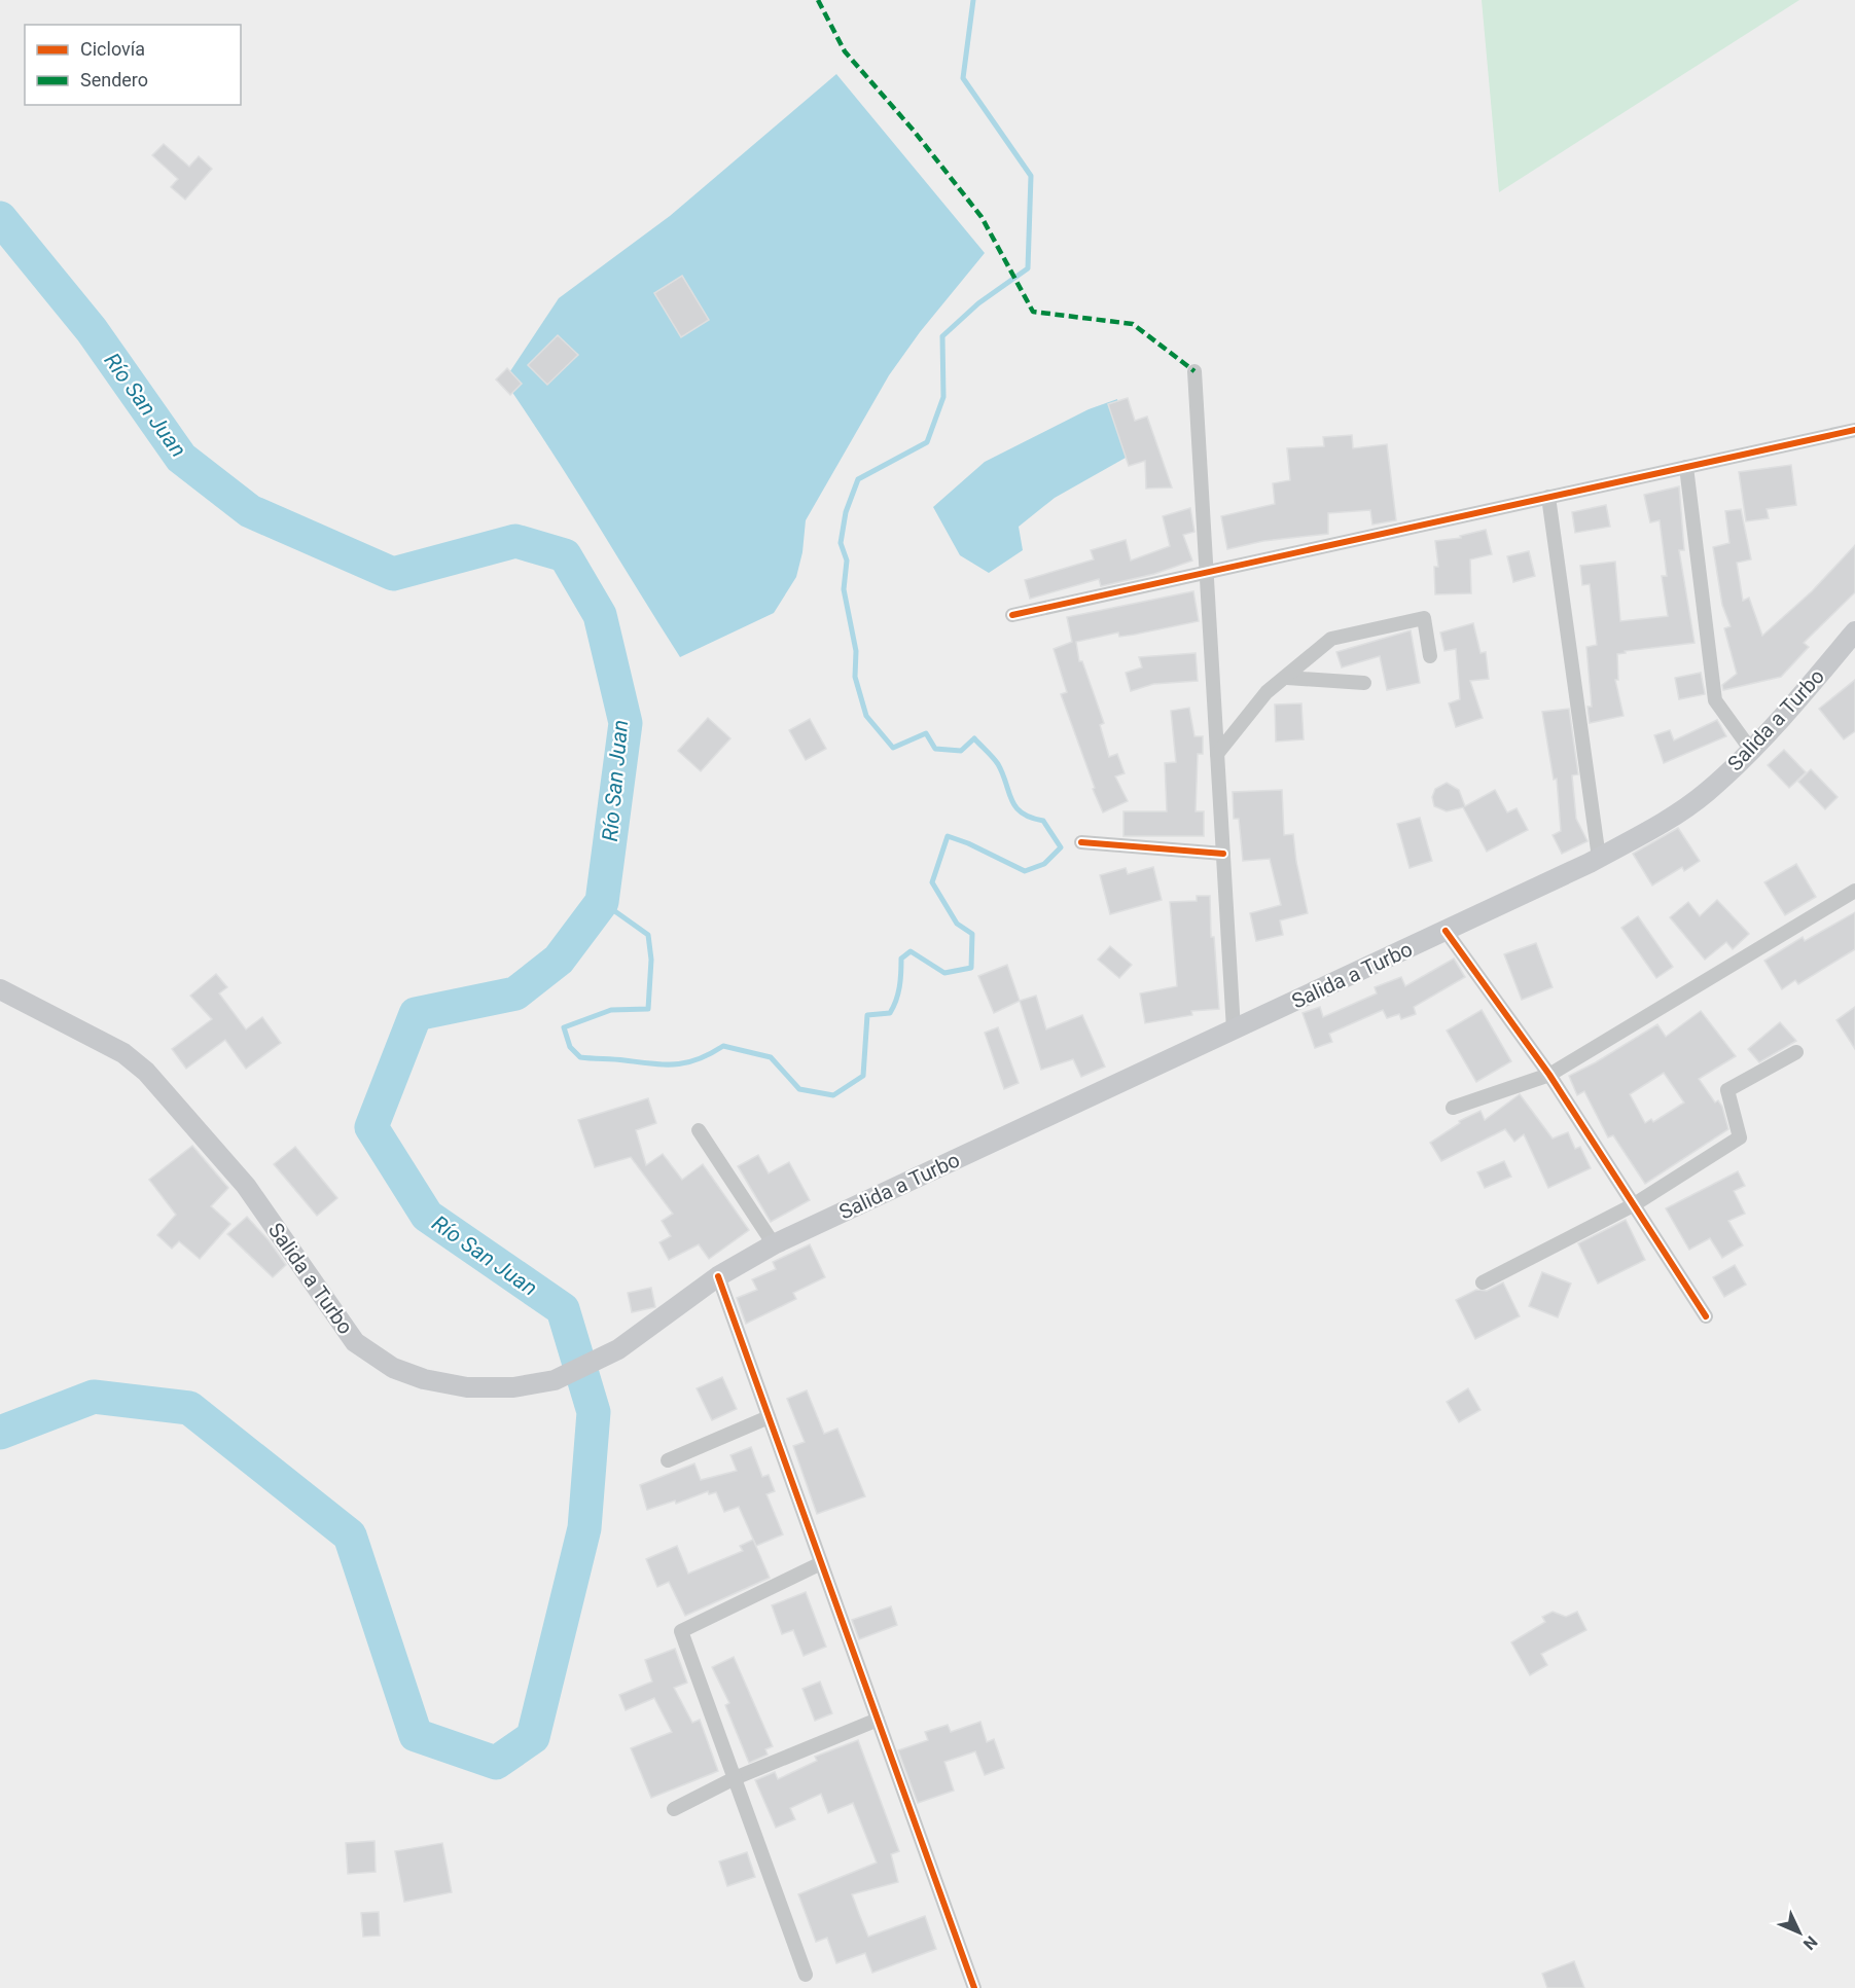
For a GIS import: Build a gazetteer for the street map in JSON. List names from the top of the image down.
{
  "streets": {
    "main road": ["Salida a Turbo"]
  },
  "water": ["Río San Juan"],
  "legend": ["Ciclovía", "Sendero"],
  "north": "bottom right"
}
